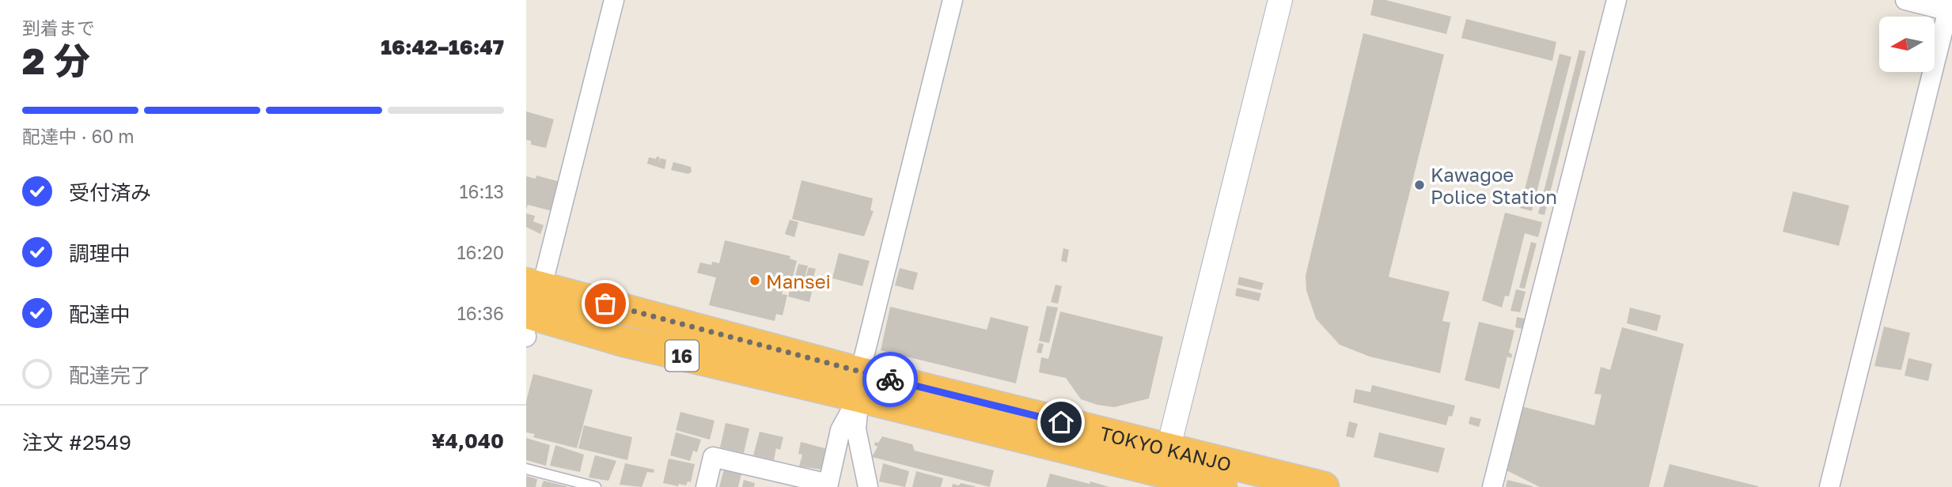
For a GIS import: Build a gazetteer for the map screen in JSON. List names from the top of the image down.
{
  "streets": {
    "highway": ["16", "TOKYO KANJO"]
  },
  "places": ["Kawagoe Police Station", "Mansei"],
  "north": "left",
  "page": {
    "heading": ["2 分", "到着まで", "16:42–16:47"],
    "panel": ["注文 #2549", "¥4,040"],
    "bar": "配達中 · 60 m",
    "list": [
      ["受付済み", "16:13"],
      ["調理中", "16:20"],
      ["配達中", "16:36"],
      "配達完了"
    ]
  }
}
